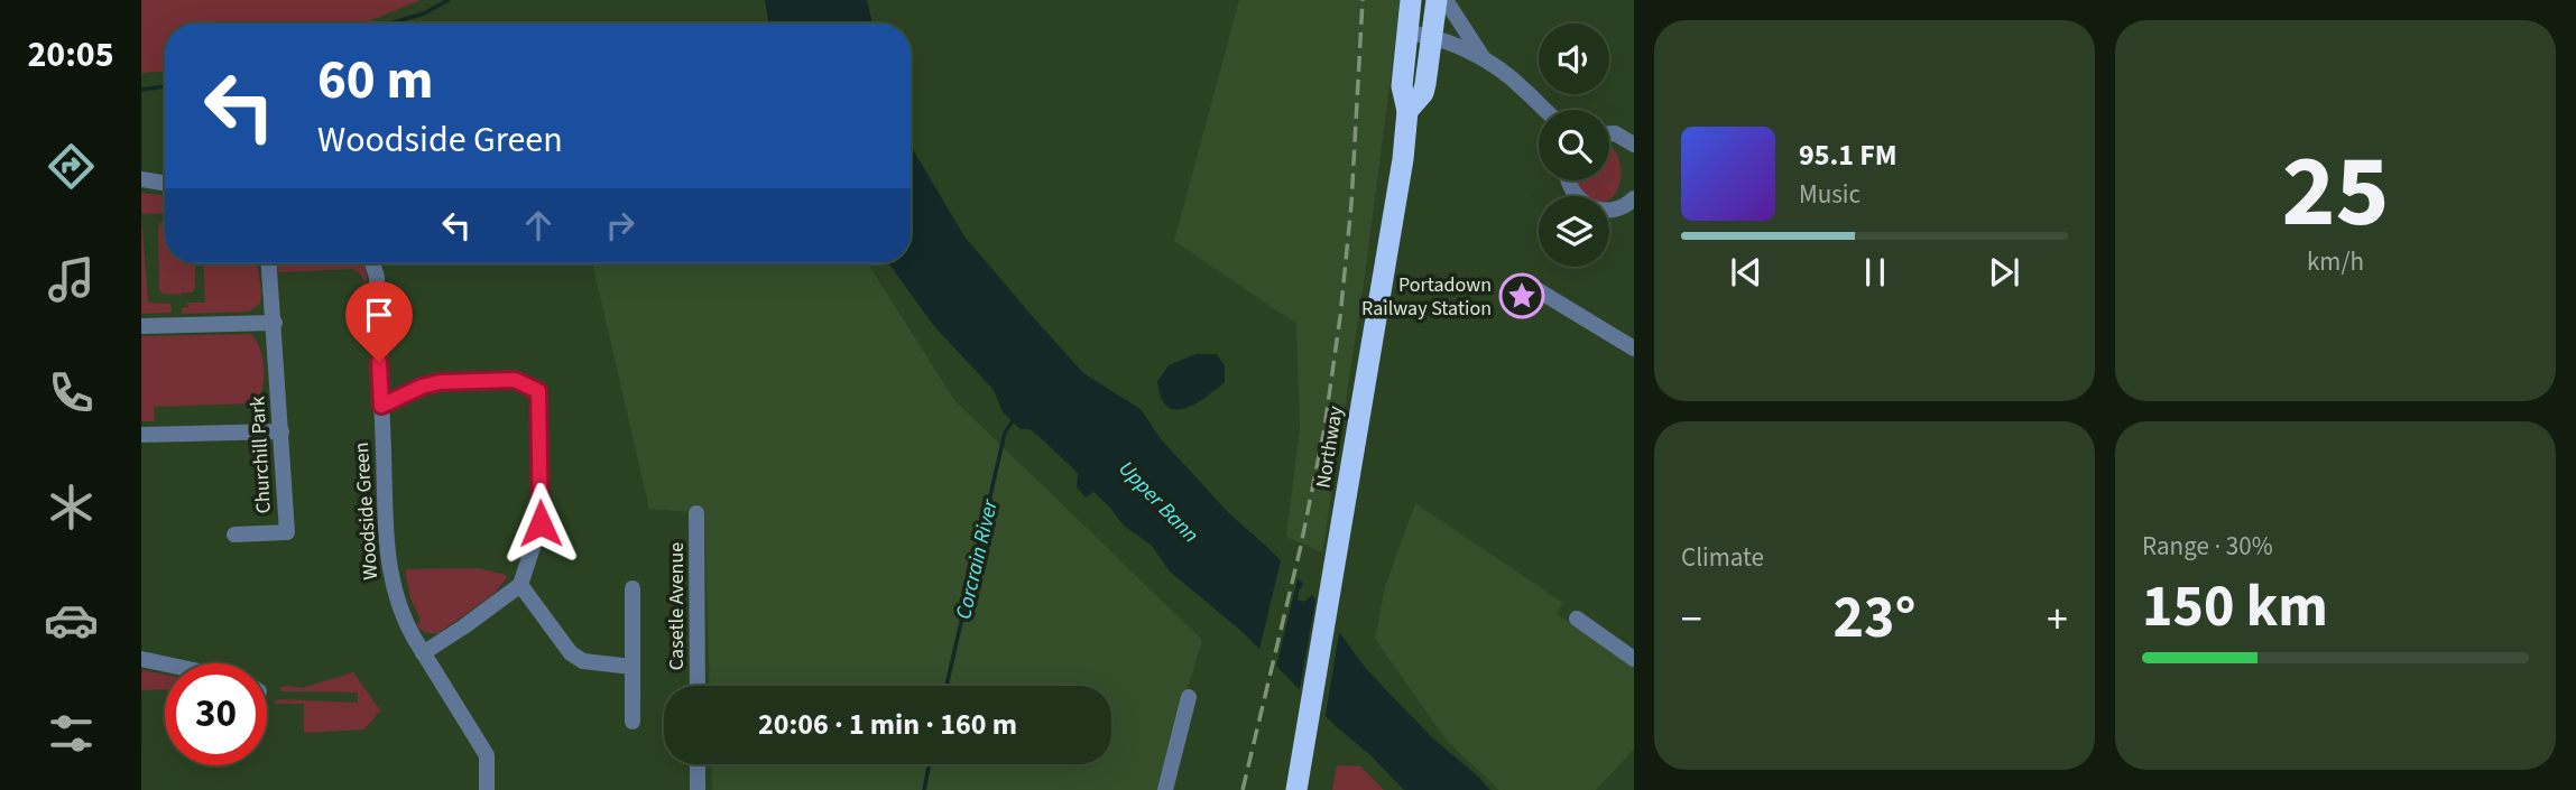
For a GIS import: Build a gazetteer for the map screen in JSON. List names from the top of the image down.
{
  "streets": {
    "highway": ["Northway"],
    "street": ["Churchill Park", "Woodside Green", "Casetle Avenue"]
  },
  "water": ["Upper Bann", "Corcrain River"],
  "places": {
    "place": ["Portadown Railway Station"]
  },
  "page": {
    "tabs": "20:05",
    "tile": [
      ["25", "km/h"],
      "Climate",
      ["Range · 30%", "150 km"]
    ],
    "turn": ["60 m", "Woodside Green"],
    "song": ["95.1 FM", "Music"],
    "heat": ["−", "23°", "+"],
    "limit": "30",
    "trip": "20:06 · 1 min · 160 m"
  }
}
